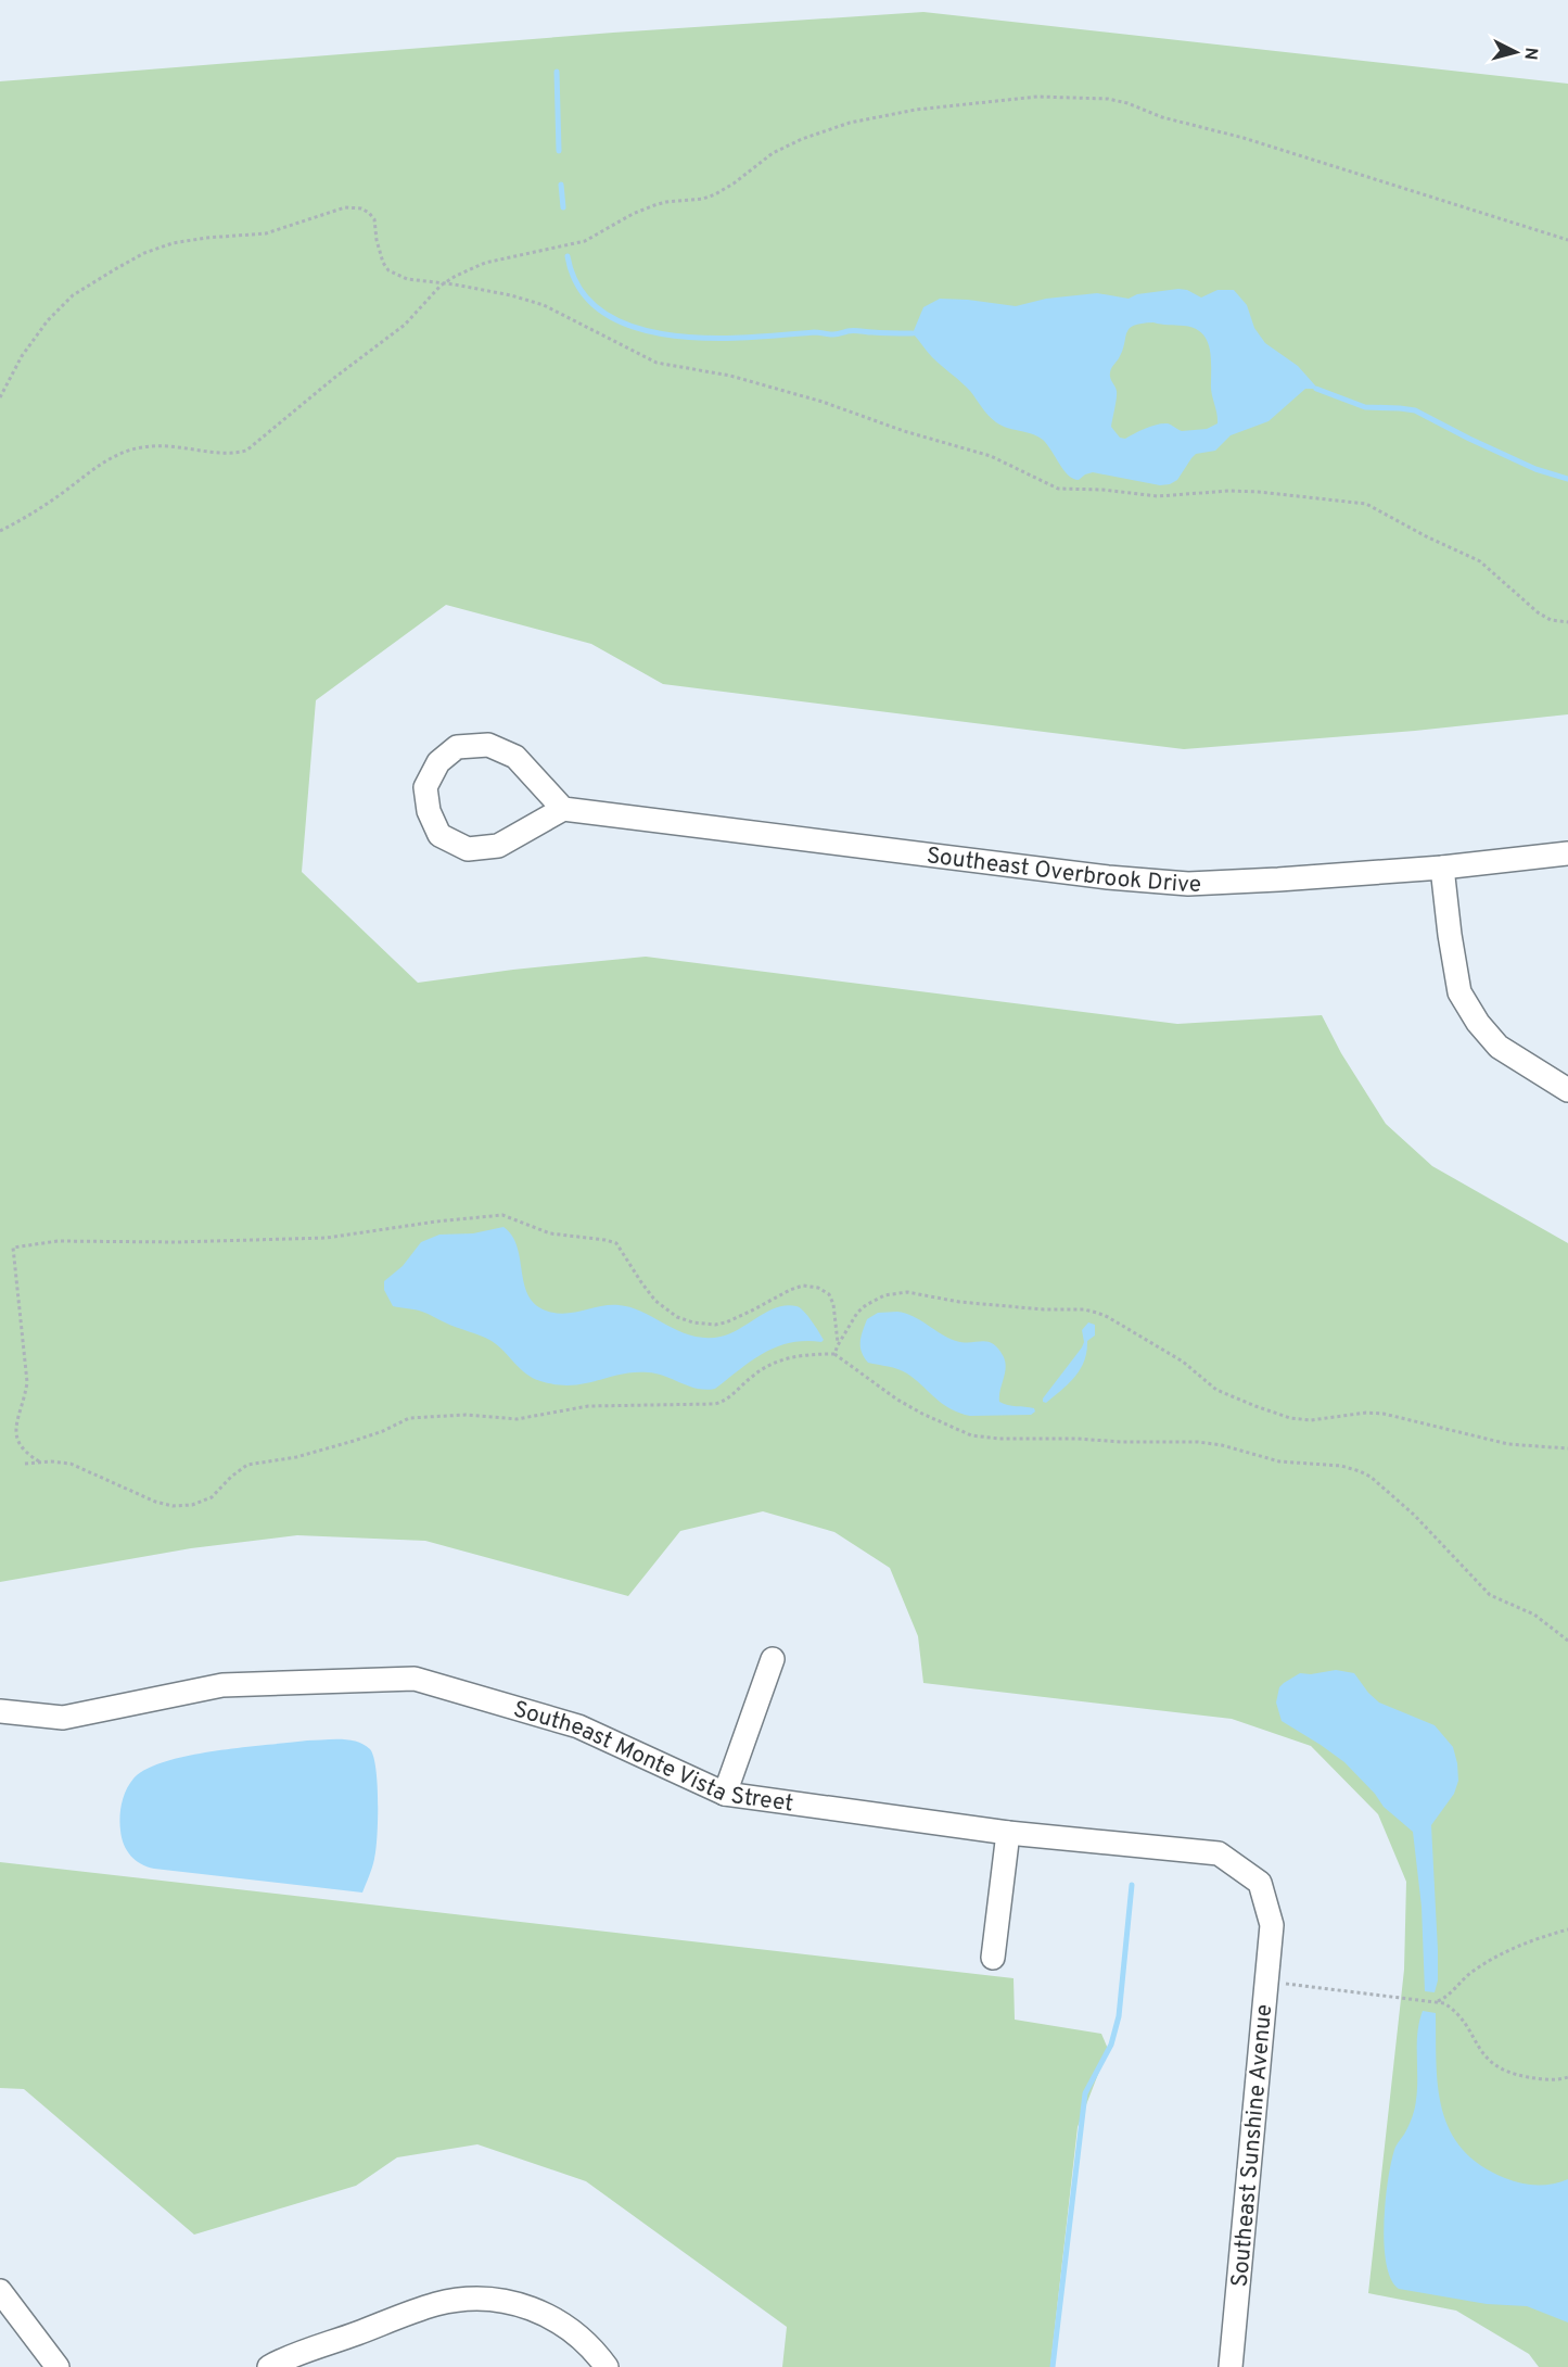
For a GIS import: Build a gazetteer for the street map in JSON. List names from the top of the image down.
{
  "streets": {
    "street": ["Southeast Overbrook Drive", "Southeast Monte Vista Street", "Southeast Sunshine Avenue"]
  },
  "crossings": [
    ["Southeast Monte Vista Street", "Southeast Sunshine Avenue"]
  ],
  "north": "right"
}
